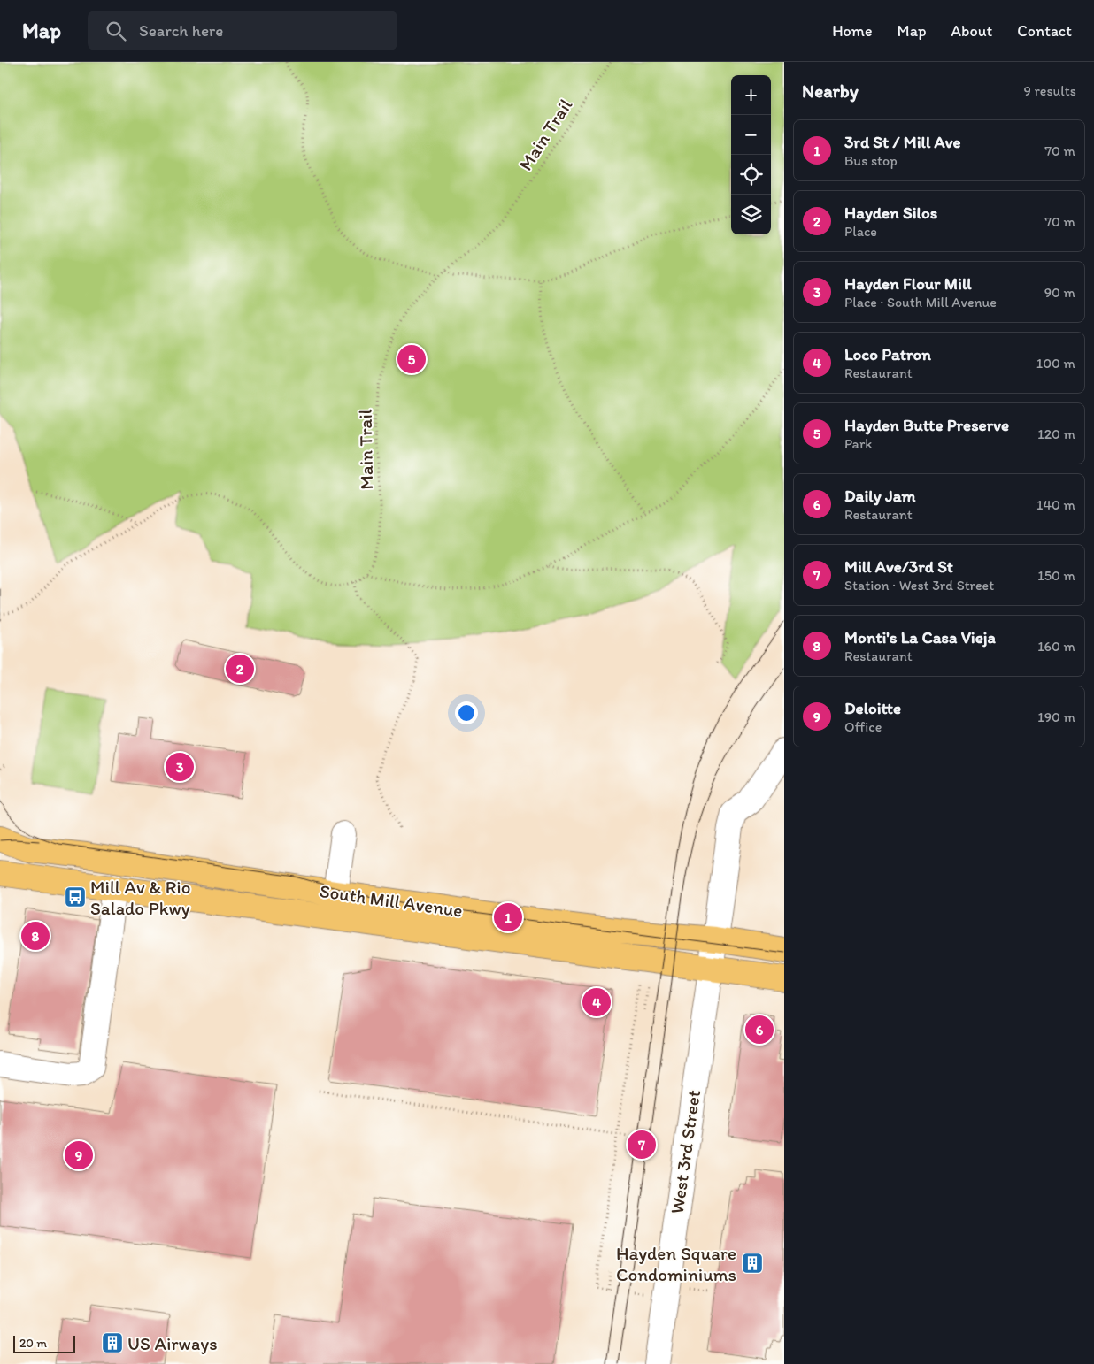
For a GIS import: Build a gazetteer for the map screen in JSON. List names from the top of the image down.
{
  "streets": {
    "main road": ["South Mill Avenue"],
    "street": ["West 3rd Street"],
    "path": ["Main Trail"]
  },
  "crossings": [
    ["South Mill Avenue", "West 3rd Street"]
  ],
  "places": {
    "bus stop": ["Mill Av & Rio Salado Pkwy"],
    "building": ["Hayden Square Condominiums", "US Airways"]
  },
  "scale_bar": "20 m",
  "page": {
    "header": "Map",
    "search": "Search here",
    "nav": [
      "Home",
      "Map",
      "About",
      "Contact"
    ],
    "heading": ["Nearby", "9 results"],
    "map_buttons": ["+", "−"],
    "list": [
      {
        "mark": "1",
        "name": "3rd St / Mill Ave",
        "note": "Bus stop",
        "value": "70 m"
      },
      {
        "mark": "2",
        "name": "Hayden Silos",
        "note": "Place",
        "value": "70 m"
      },
      {
        "mark": "3",
        "name": "Hayden Flour Mill",
        "note": "Place · South Mill Avenue",
        "value": "90 m"
      },
      {
        "mark": "4",
        "name": "Loco Patron",
        "note": "Restaurant",
        "value": "100 m"
      },
      {
        "mark": "5",
        "name": "Hayden Butte Preserve",
        "note": "Park",
        "value": "120 m"
      },
      {
        "mark": "6",
        "name": "Daily Jam",
        "note": "Restaurant",
        "value": "140 m"
      },
      {
        "mark": "7",
        "name": "Mill Ave/3rd St",
        "note": "Station · West 3rd Street",
        "value": "150 m"
      },
      {
        "mark": "8",
        "name": "Monti's La Casa Vieja",
        "note": "Restaurant",
        "value": "160 m"
      },
      {
        "mark": "9",
        "name": "Deloitte",
        "note": "Office",
        "value": "190 m"
      }
    ],
    "pins": [
      "5",
      "2",
      "3",
      "1",
      "8",
      "4",
      "6",
      "7",
      "9"
    ],
    "scale": "20 m"
  }
}
